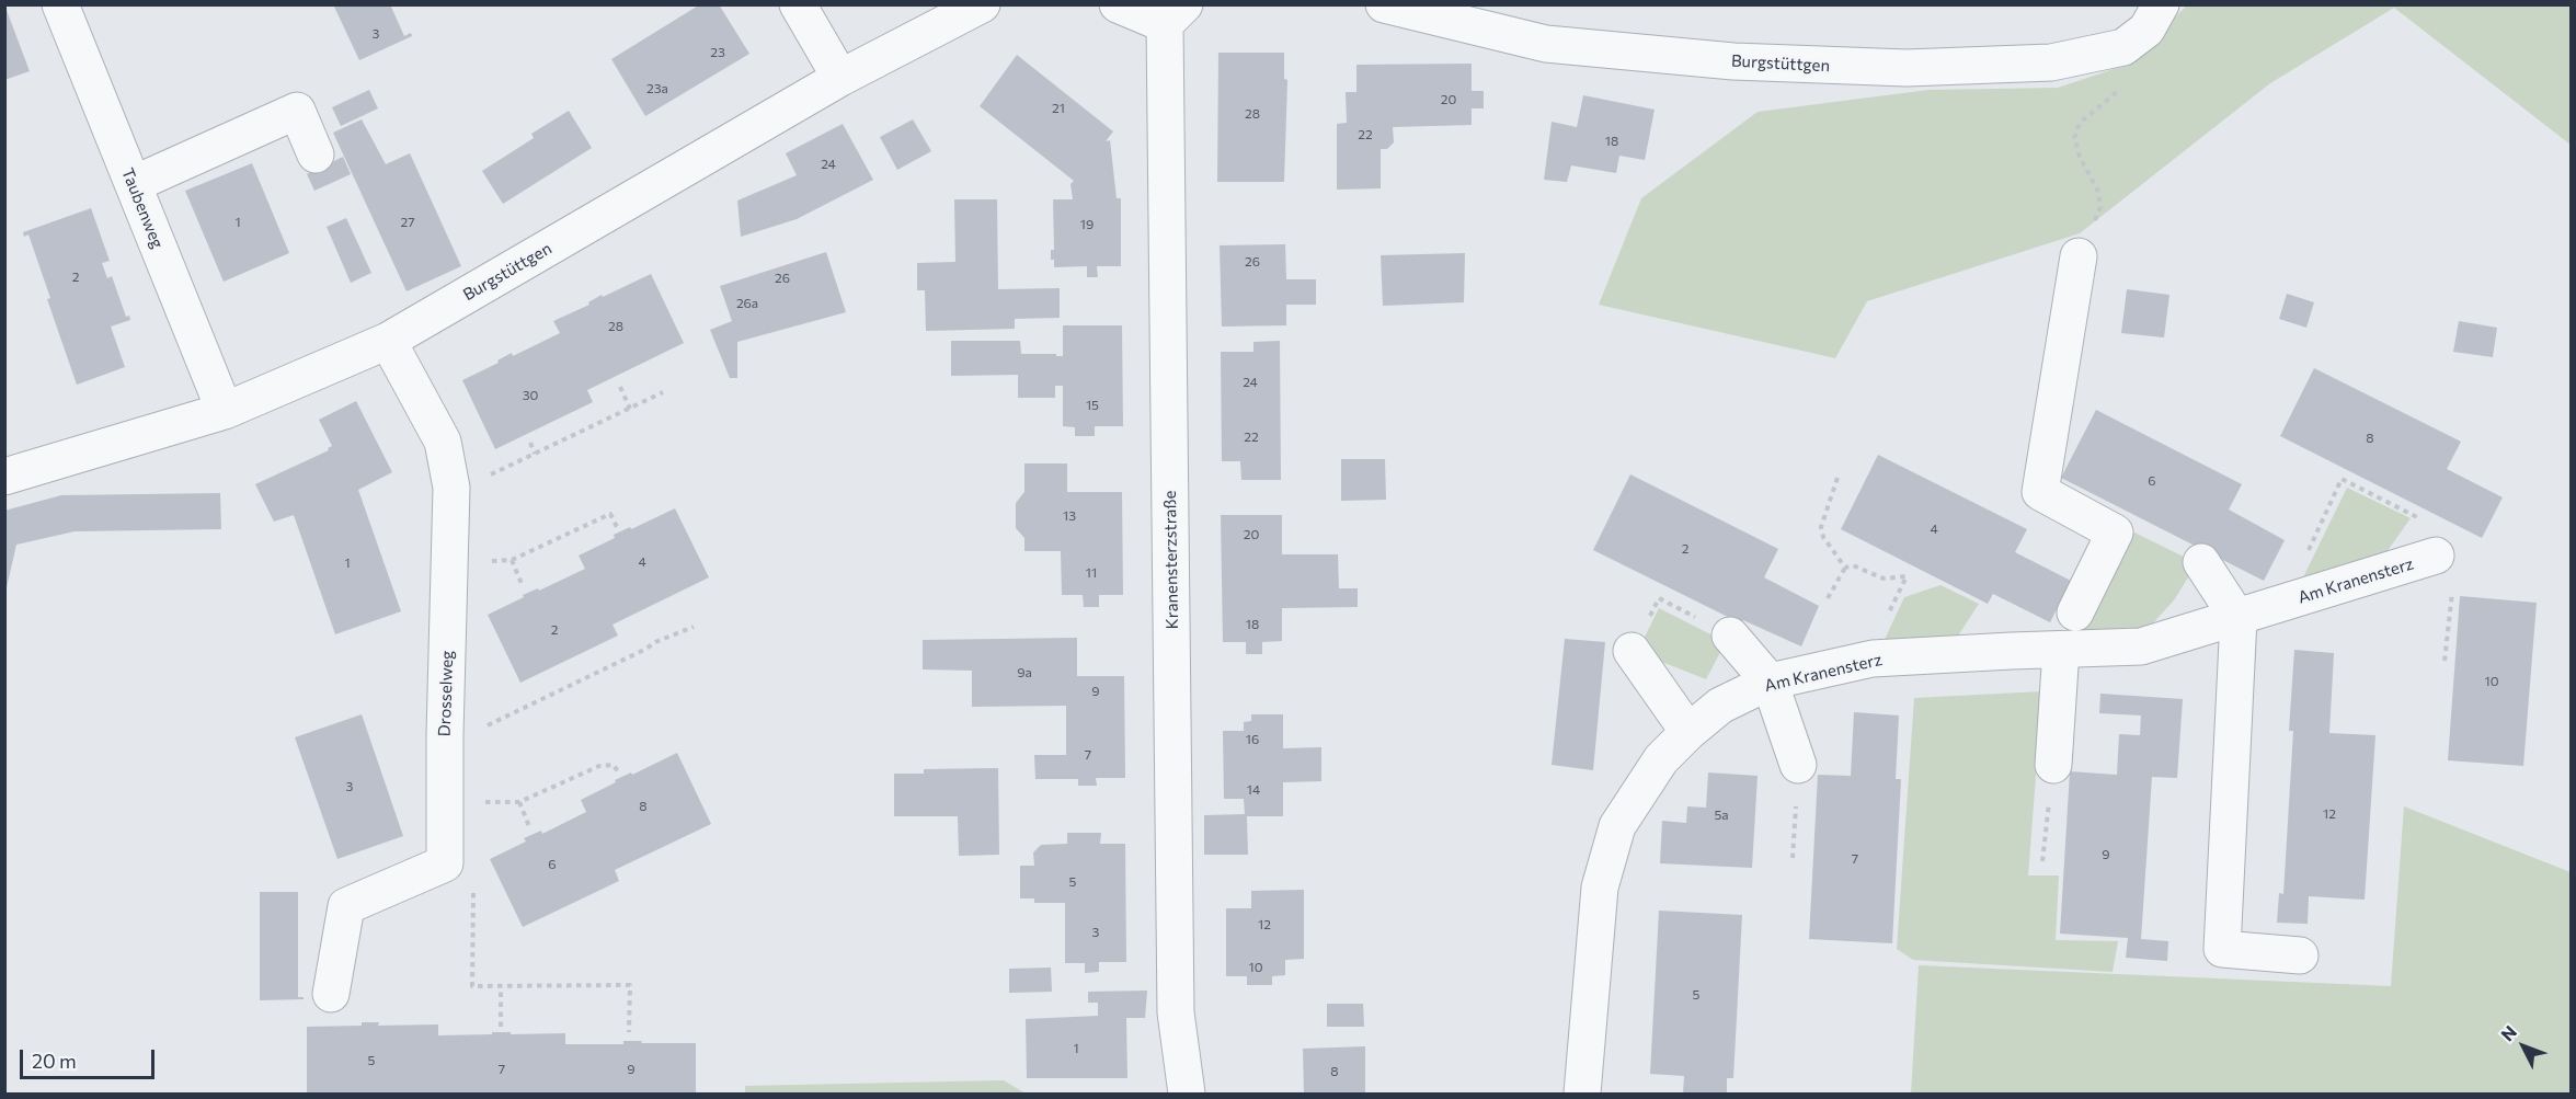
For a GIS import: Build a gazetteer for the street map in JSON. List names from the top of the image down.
{
  "streets": {
    "street": [
      "Burgstüttgen",
      "Taubenweg",
      "Kranensterzstraße",
      "Am Kranensterz",
      "Drosselweg"
    ]
  },
  "crossings": [
    ["Burgstüttgen", "Taubenweg"],
    ["Burgstüttgen", "Drosselweg"]
  ],
  "house_numbers": [
    "3",
    "23",
    "23a",
    "20",
    "21",
    "28",
    "22",
    "18",
    "24",
    "1",
    "27",
    "19",
    "26",
    "2",
    "26",
    "26a",
    "28",
    "24",
    "30",
    "15",
    "22",
    "8",
    "6",
    "13",
    "4",
    "20",
    "2",
    "4",
    "1",
    "11",
    "18",
    "2",
    "9a",
    "10",
    "9",
    "16",
    "7",
    "3",
    "14",
    "8",
    "12",
    "5a",
    "9",
    "7",
    "6",
    "5",
    "12",
    "3",
    "10",
    "5",
    "1",
    "5",
    "7",
    "9",
    "8"
  ],
  "scale_bar": "20 m",
  "north": "top left"
}
